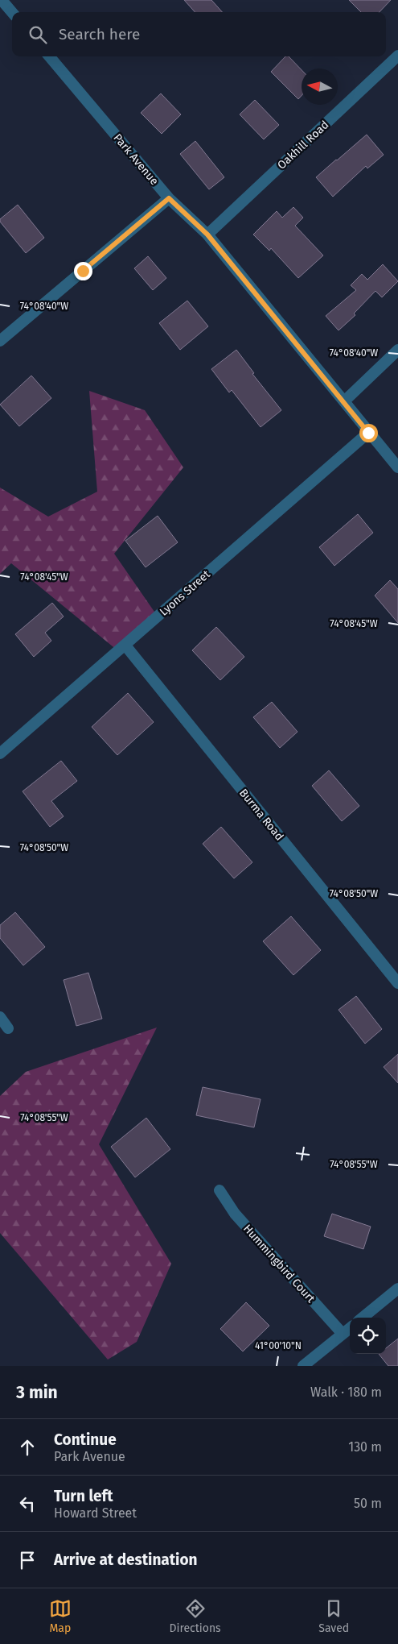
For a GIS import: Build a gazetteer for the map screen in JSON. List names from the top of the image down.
{
  "streets": {
    "street": [
      "Oakhill Road",
      "Park Avenue",
      "Lyons Street",
      "Burma Road",
      "Hummingbird Court"
    ]
  },
  "crossings": [
    ["Oakhill Road", "Park Avenue"],
    ["Park Avenue", "Lyons Street"],
    ["Lyons Street", "Burma Road"]
  ],
  "north": "left",
  "page": {
    "search": "Search here",
    "heading": ["3 min", "Walk · 180 m"],
    "list": [
      ["Continue", "Park Avenue", "130 m"],
      ["Turn left", "Howard Street", "50 m"],
      "Arrive at destination"
    ],
    "nav": ["Map", "Directions", "Saved"]
  },
  "coordinates": [
    "74°08'40\"W",
    "74°08'45\"W",
    "74°08'50\"W",
    "74°08'55\"W",
    "41°00'10\"N"
  ]
}
